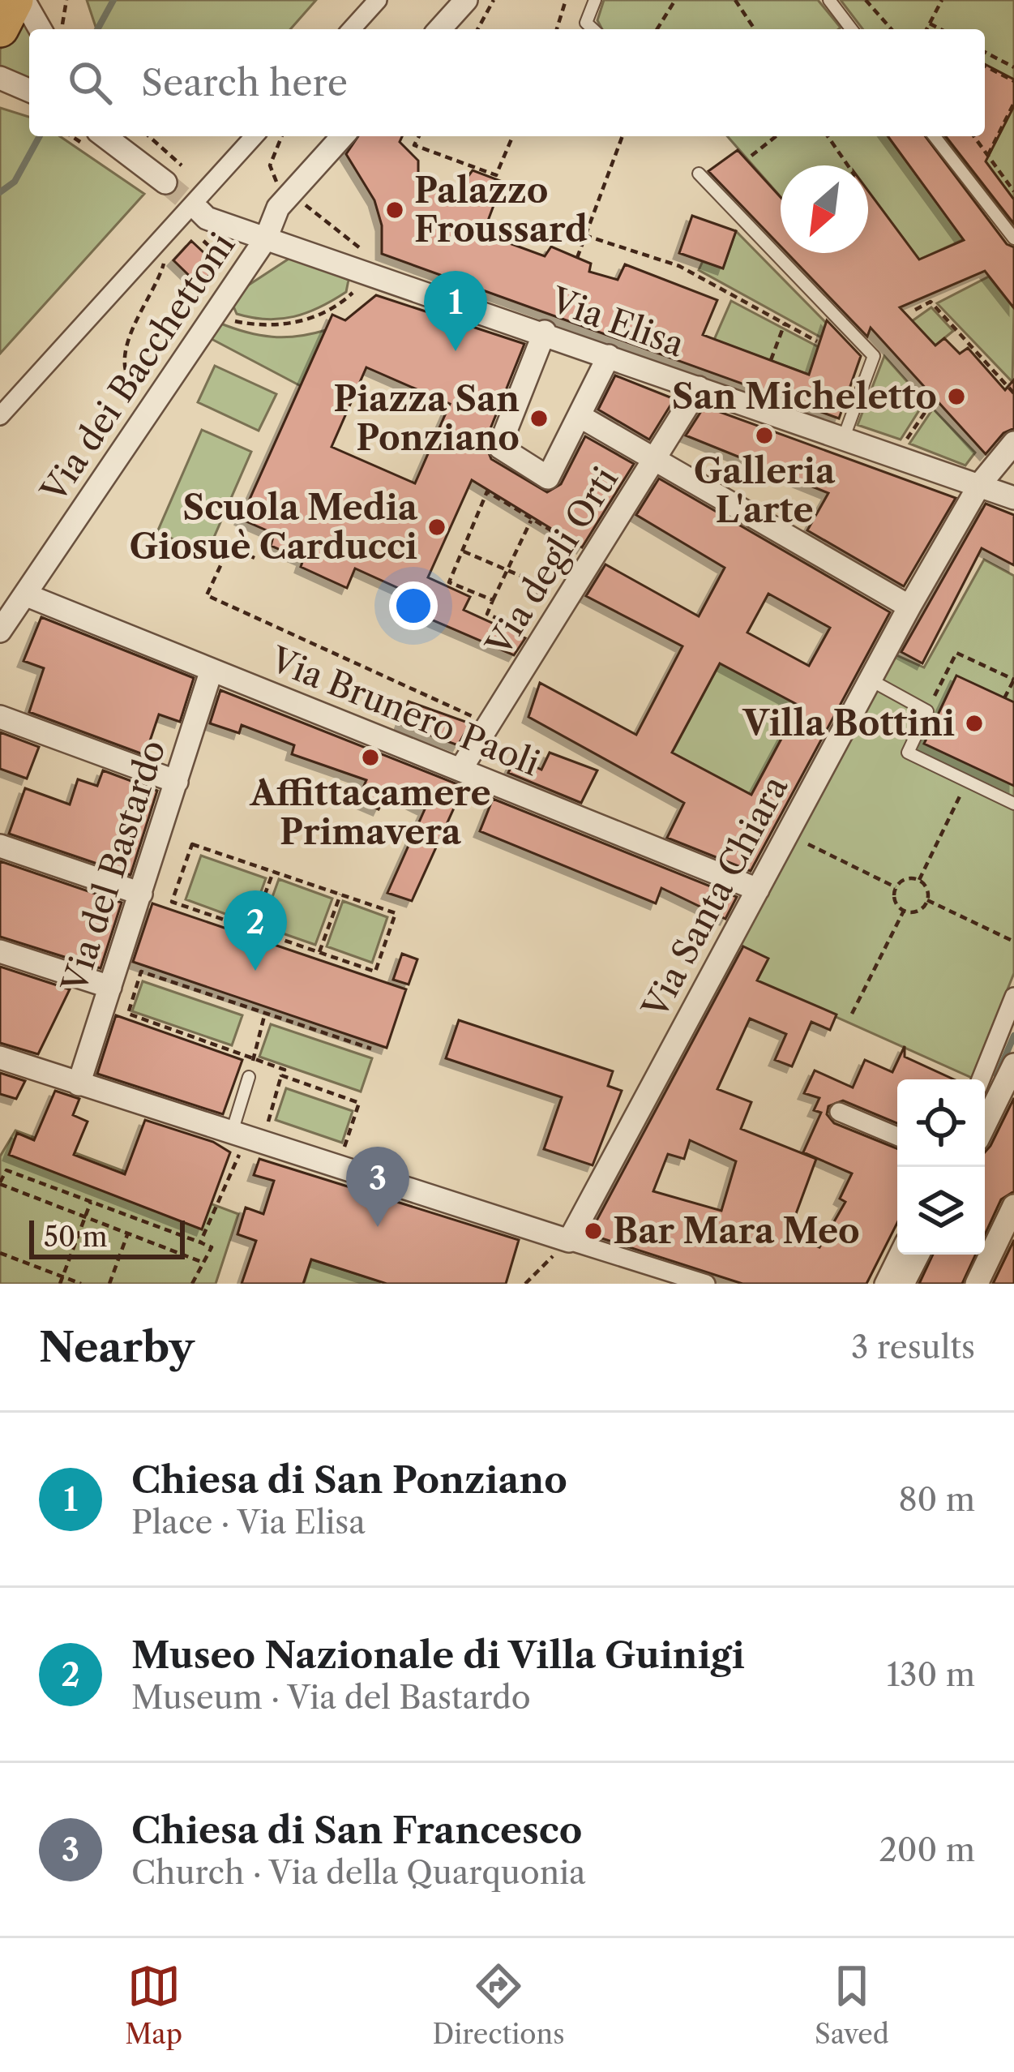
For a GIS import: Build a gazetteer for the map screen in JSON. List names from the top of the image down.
{
  "streets": {
    "street": [
      "Via Elisa",
      "Via dei Bacchettoni",
      "Via degli Orti",
      "Via Brunero Paoli",
      "Via del Bastardo",
      "Via Santa Chiara"
    ]
  },
  "crossings": [
    ["Via Elisa", "Via dei Bacchettoni"],
    ["Via Elisa", "Via degli Orti"],
    ["Via Elisa", "Via Santa Chiara"],
    ["Via dei Bacchettoni", "Via Brunero Paoli"],
    ["Via degli Orti", "Via Brunero Paoli"],
    ["Via Brunero Paoli", "Via del Bastardo"],
    ["Via Brunero Paoli", "Via Santa Chiara"]
  ],
  "places": [
    "Palazzo Froussard",
    "San Micheletto",
    "Piazza San Ponziano",
    "Galleria L'arte",
    "Scuola Media Giosuè Carducci",
    "Villa Bottini",
    "Affittacamere Primavera",
    "Bar Mara Meo"
  ],
  "scale_bar": "50 m",
  "north": "bottom left",
  "page": {
    "search": "Search here",
    "pins": ["1", "2", "3"],
    "scale": "50 m",
    "heading": ["Nearby", "3 results"],
    "list": [
      {
        "mark": "1",
        "name": "Chiesa di San Ponziano",
        "note": "Place · Via Elisa",
        "value": "80 m"
      },
      {
        "mark": "2",
        "name": "Museo Nazionale di Villa Guinigi",
        "note": "Museum · Via del Bastardo",
        "value": "130 m"
      },
      {
        "mark": "3",
        "name": "Chiesa di San Francesco",
        "note": "Church · Via della Quarquonia",
        "value": "200 m"
      }
    ],
    "nav": ["Map", "Directions", "Saved"]
  }
}
